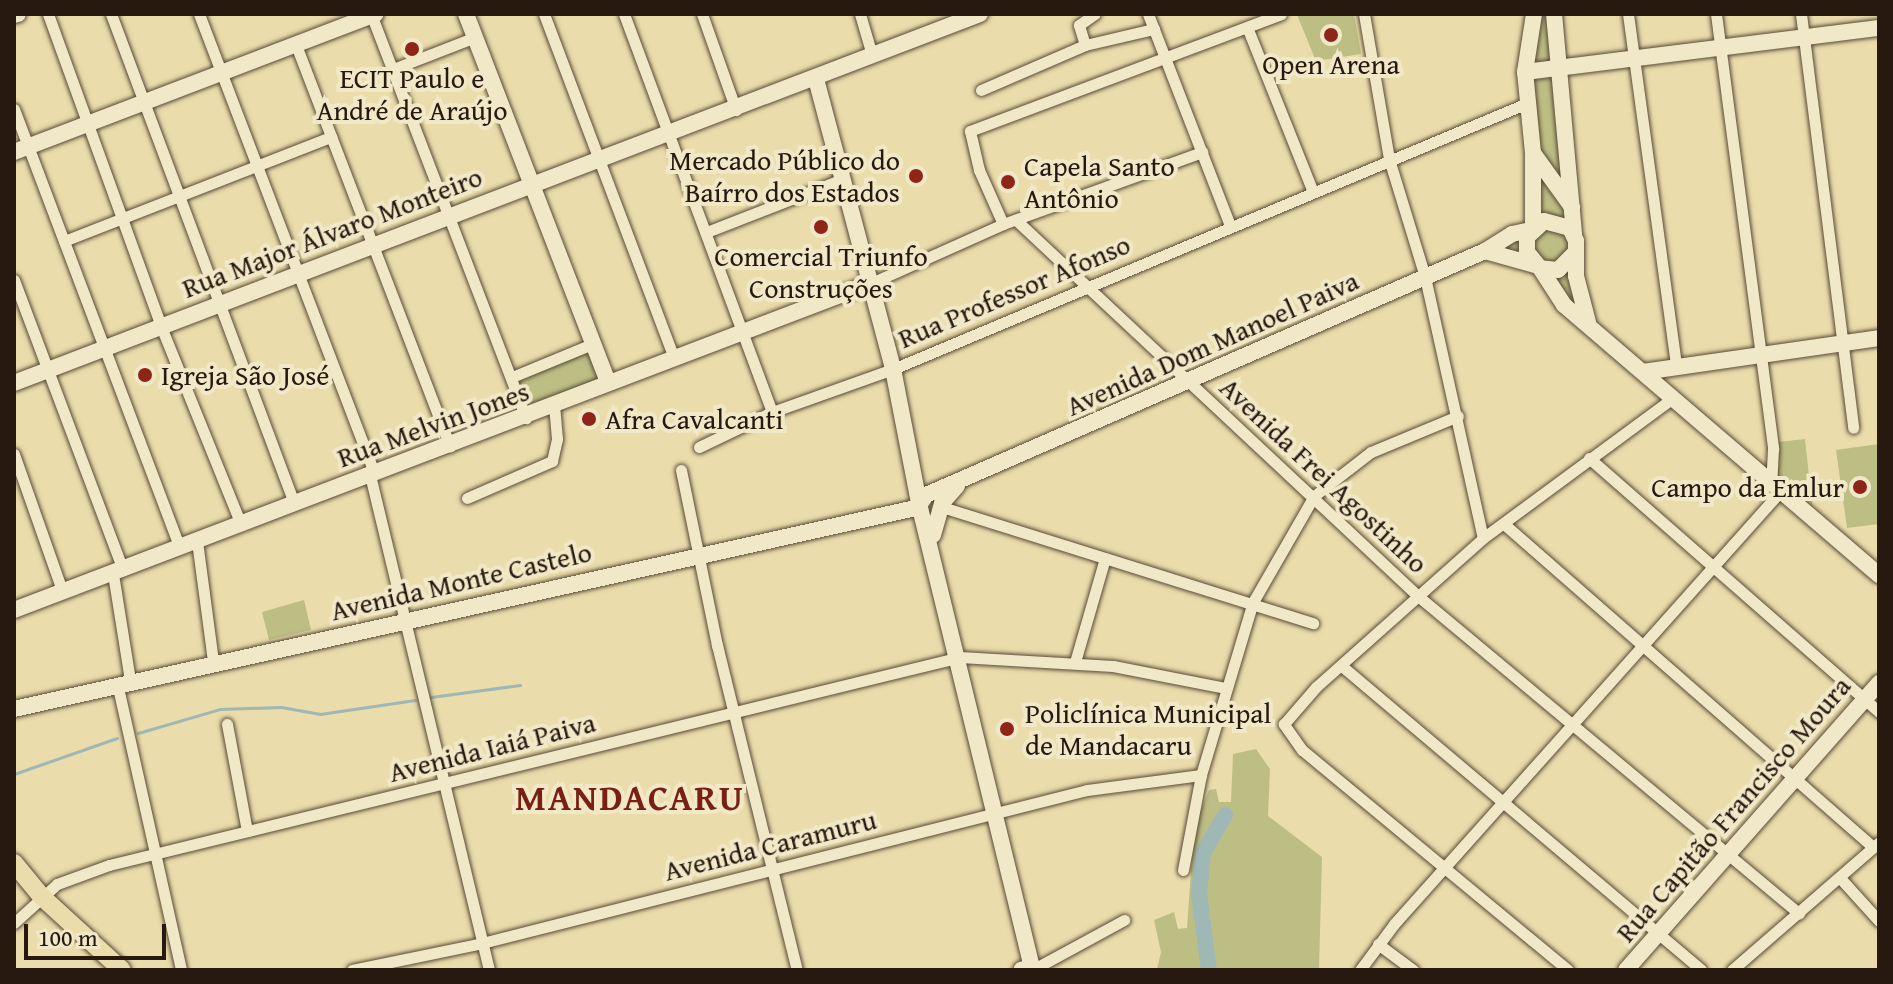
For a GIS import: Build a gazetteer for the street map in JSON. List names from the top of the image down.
{
  "streets": {
    "main road": [
      "Rua Major Álvaro Monteiro",
      "Avenida Dom Manoel Paiva",
      "Rua Melvin Jones",
      "Avenida Monte Castelo",
      "Rua Capitão Francisco Moura"
    ],
    "street": [
      "Rua Professor Afonso",
      "Avenida Frei Agostinho",
      "Avenida Iaiá Paiva",
      "Avenida Caramuru"
    ]
  },
  "crossings": [
    ["Rua Professor Afonso", "Avenida Frei Agostinho"],
    ["Avenida Dom Manoel Paiva", "Avenida Frei Agostinho"],
    ["Avenida Dom Manoel Paiva", "Avenida Monte Castelo"],
    ["Avenida Frei Agostinho", "Rua Capitão Francisco Moura"]
  ],
  "districts": ["MANDACARU"],
  "places": [
    "Open Arena",
    "ECIT Paulo e André de Araújo",
    "Mercado Público do Baírro dos Estados",
    "Capela Santo Antônio",
    "Comercial Triunfo Construções",
    "Igreja São José",
    "Afra Cavalcanti",
    "Campo da Emlur",
    "Policlínica Municipal de Mandacaru"
  ],
  "scale_bar": "100 m"
}
